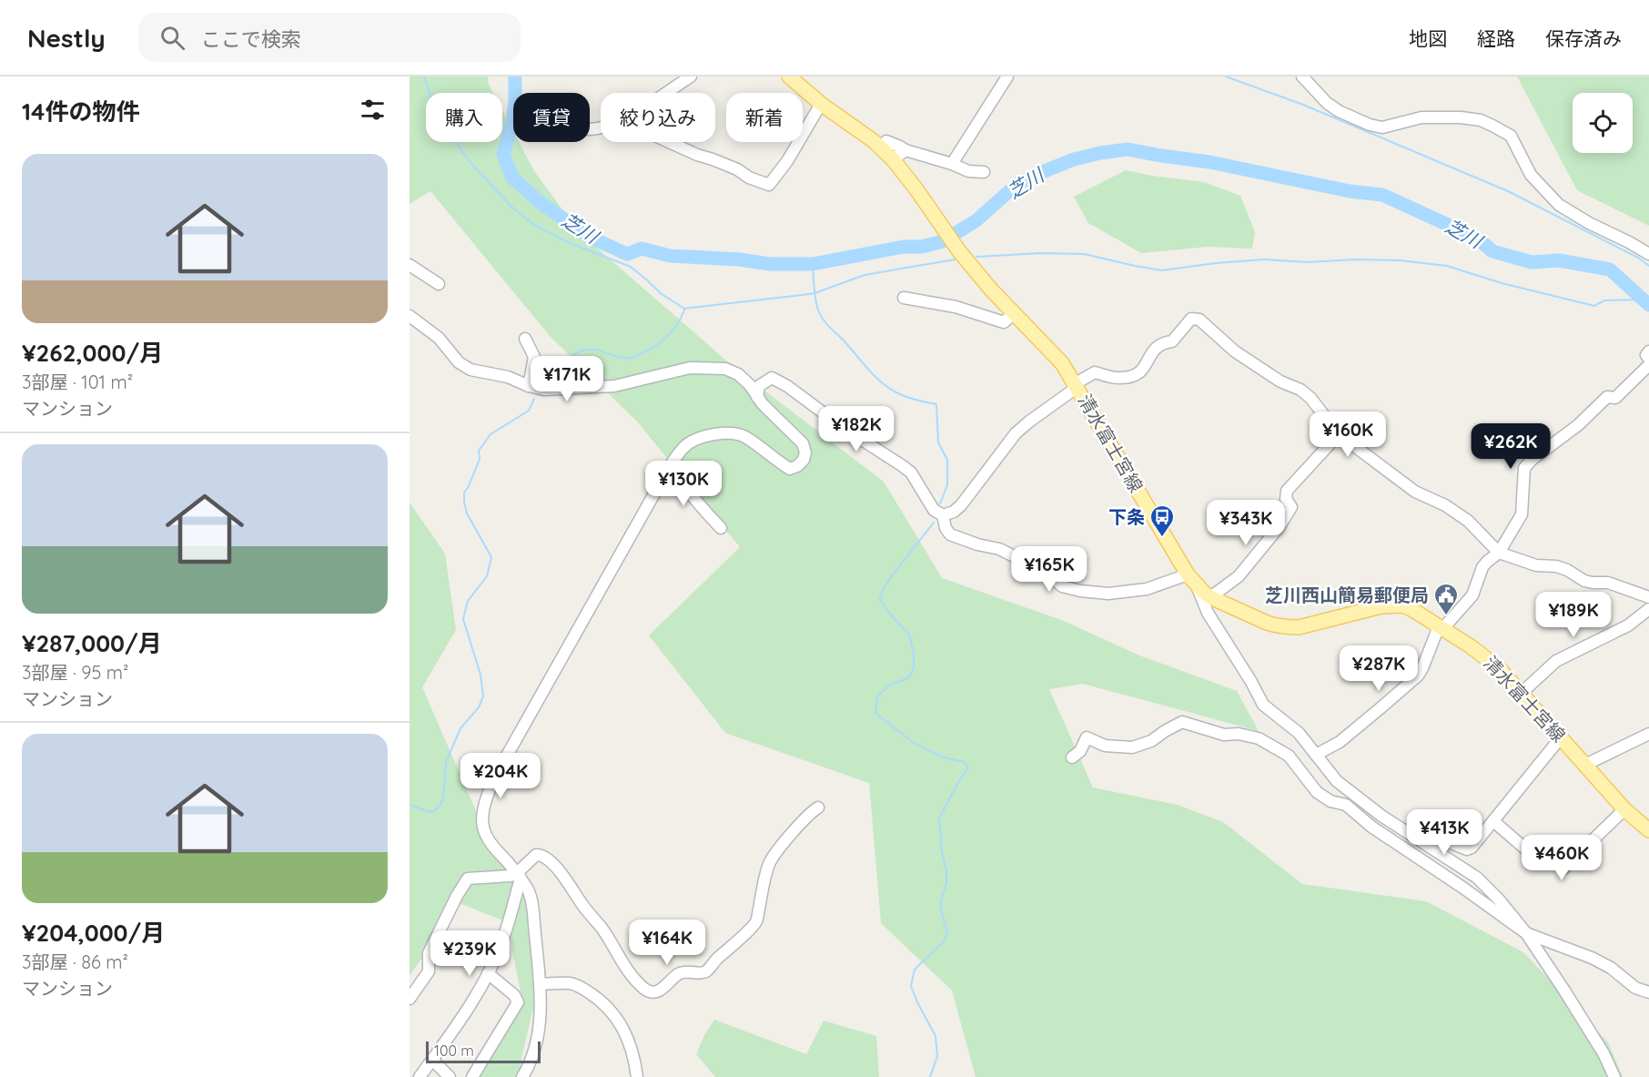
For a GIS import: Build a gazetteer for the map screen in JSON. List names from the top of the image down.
{
  "streets": {
    "main road": ["清水富士宮線"]
  },
  "water": ["芝川"],
  "places": {
    "bus stop": ["下条"],
    "public building": ["芝川西山簡易郵便局"]
  },
  "scale_bar": "100 m",
  "page": {
    "header": "Nestly",
    "search": "ここで検索",
    "nav": ["地図", "経路", "保存済み"],
    "heading": "14件の物件",
    "chip": [
      "購入",
      "賃貸",
      "絞り込み",
      "新着"
    ],
    "list": [
      {
        "name": "¥262,000/月",
        "note": "3部屋 · 101 m² · マンション"
      },
      {
        "name": "¥287,000/月",
        "note": "3部屋 · 95 m² · マンション"
      },
      {
        "name": "¥204,000/月",
        "note": "3部屋 · 86 m² · マンション"
      }
    ],
    "price": [
      "¥171K",
      "¥182K",
      "¥160K",
      "¥262K",
      "¥130K",
      "¥343K",
      "¥165K",
      "¥189K",
      "¥287K",
      "¥204K",
      "¥413K",
      "¥460K",
      "¥164K",
      "¥239K"
    ],
    "scale": "100 m"
  }
}
